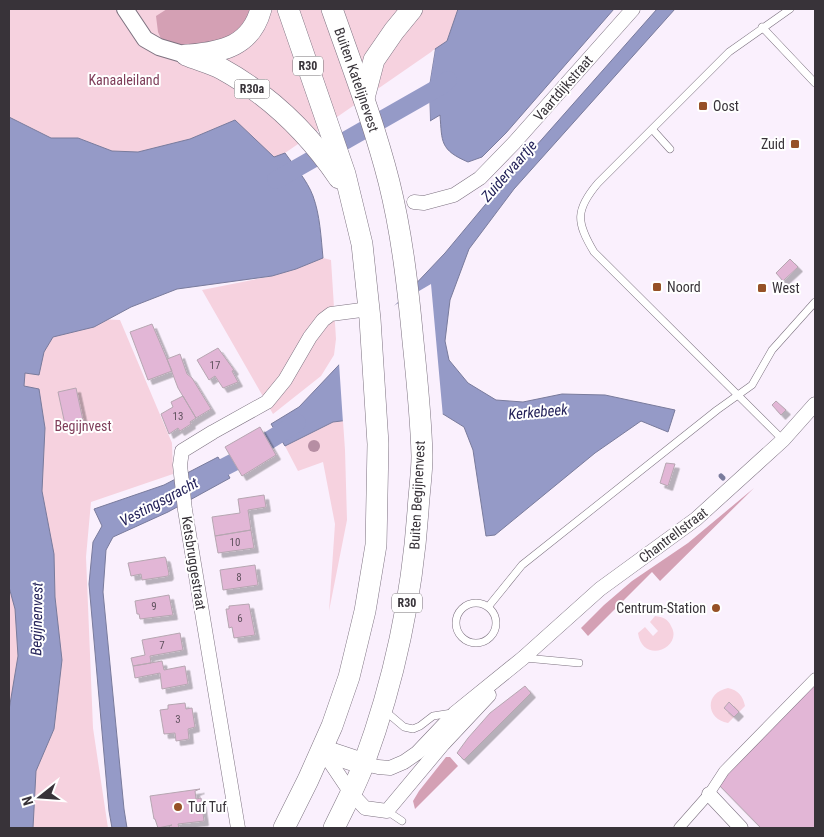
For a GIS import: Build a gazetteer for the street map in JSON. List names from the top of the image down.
{
  "streets": {
    "main road": [
      "R30",
      "Buiten Katelijnevest",
      "R30a",
      "Buiten Begijnenvest"
    ],
    "street": ["Vaartdijkstraat", "Chantrellstraat", "Ketsbruggestraat"]
  },
  "crossings": [
    ["R30", "R30a"],
    ["Buiten Katelijnevest", "Buiten Begijnenvest"],
    ["R30a", "Ketsbruggestraat"],
    ["Buiten Begijnenvest", "Chantrellstraat"]
  ],
  "water": [
    "Zuidervaartje",
    "Kerkebeek",
    "Vestingsgracht",
    "Begijnenvest"
  ],
  "parks": ["Kanaaleiland", "Begijnvest"],
  "places": {
    "transit": [
      "Oost",
      "Zuid",
      "Noord",
      "West"
    ],
    "other": ["Centrum-Station", "Tuf Tuf"]
  },
  "house_numbers": [
    "17",
    "13",
    "10",
    "8",
    "9",
    "6",
    "7",
    "3"
  ],
  "north": "left"
}
